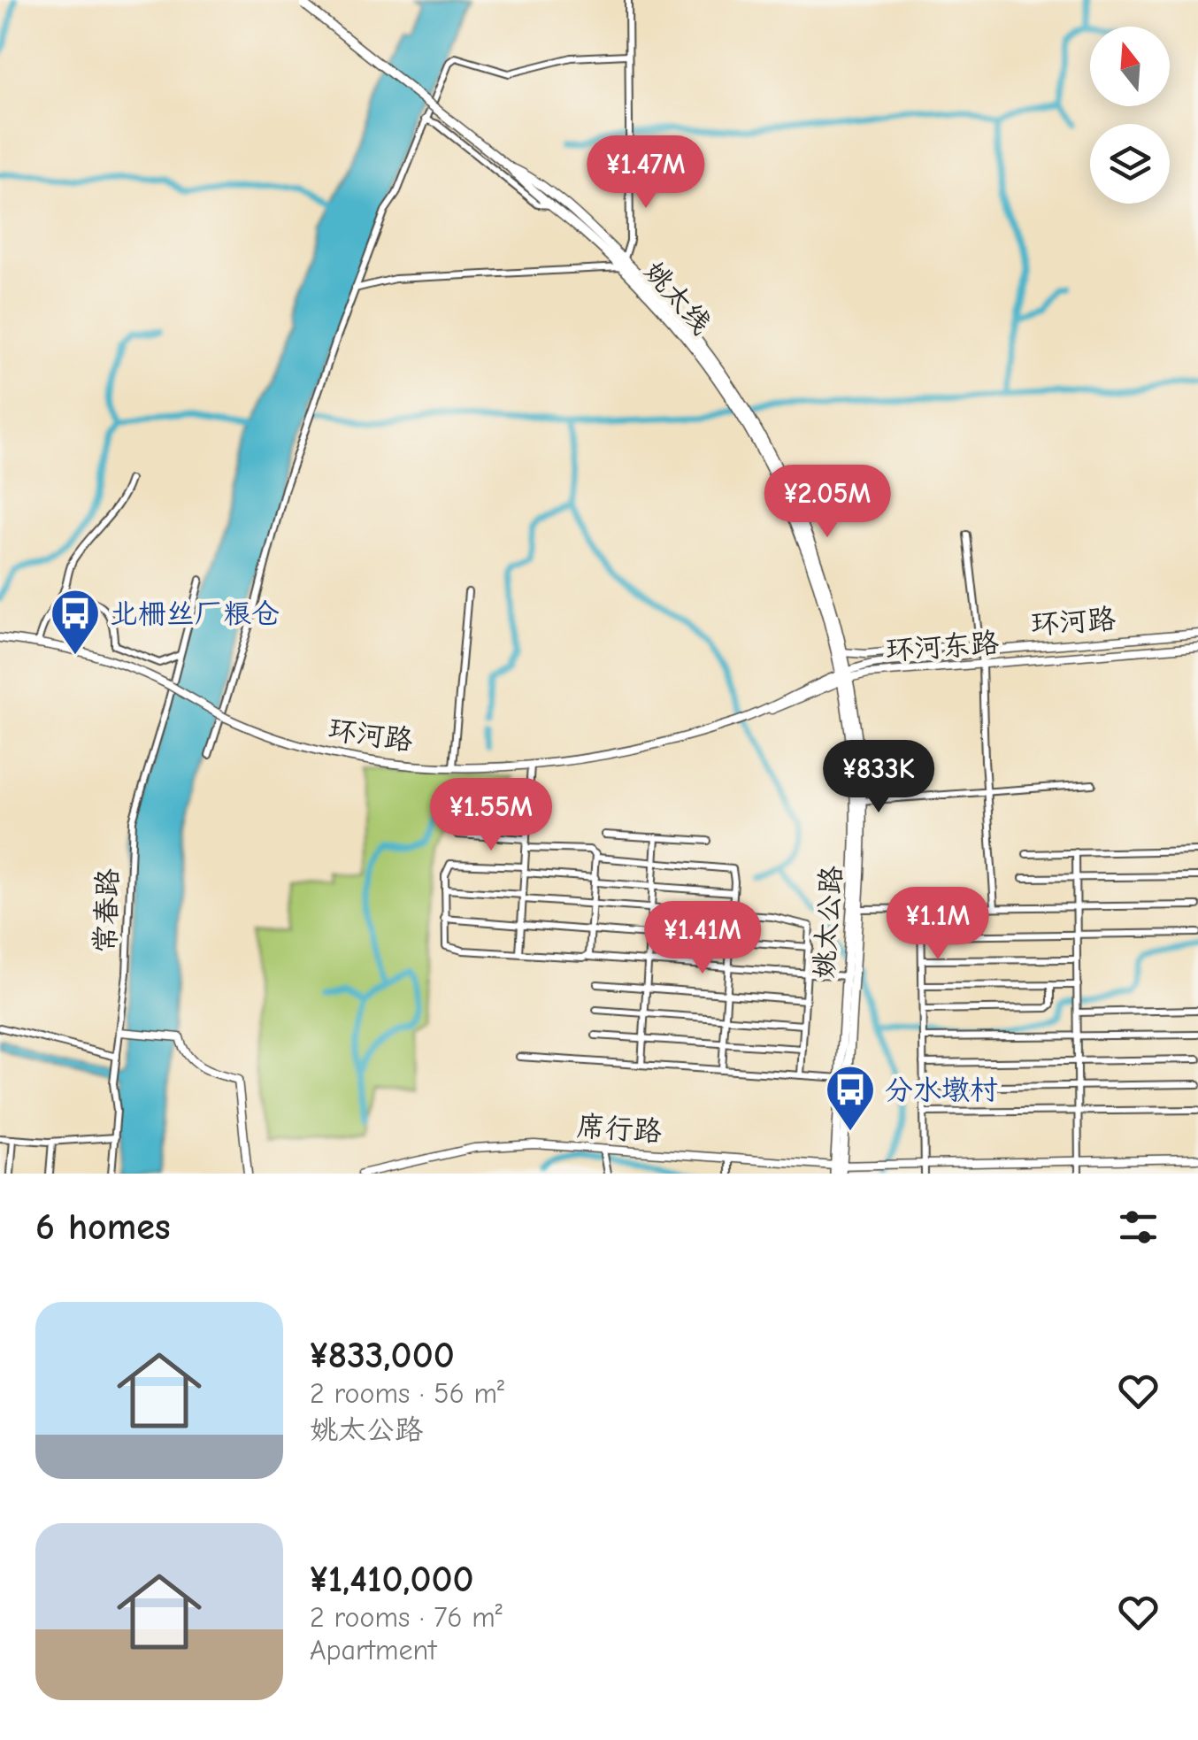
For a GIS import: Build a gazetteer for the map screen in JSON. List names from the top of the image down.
{
  "streets": {
    "main road": ["姚太线", "姚太公路"],
    "street": [
      "环河路",
      "环河东路",
      "常春路",
      "席行路"
    ]
  },
  "crossings": [
    ["姚太线", "环河路"],
    ["姚太线", "环河东路"],
    ["姚太线", "姚太公路"],
    ["环河路", "环河东路"],
    ["环河路", "姚太公路"],
    ["环河东路", "姚太公路"],
    ["姚太公路", "席行路"]
  ],
  "places": {
    "bus stop": ["北栅丝厂粮仓", "分水墩村"]
  },
  "north": "top",
  "page": {
    "price": [
      "¥1.47M",
      "¥2.05M",
      "¥833K",
      "¥1.55M",
      "¥1.1M",
      "¥1.41M"
    ],
    "heading": "6 homes",
    "list": [
      {
        "name": "¥833,000",
        "note": "2 rooms · 56 m² · 姚太公路"
      },
      {
        "name": "¥1,410,000",
        "note": "2 rooms · 76 m² · Apartment"
      }
    ]
  }
}
